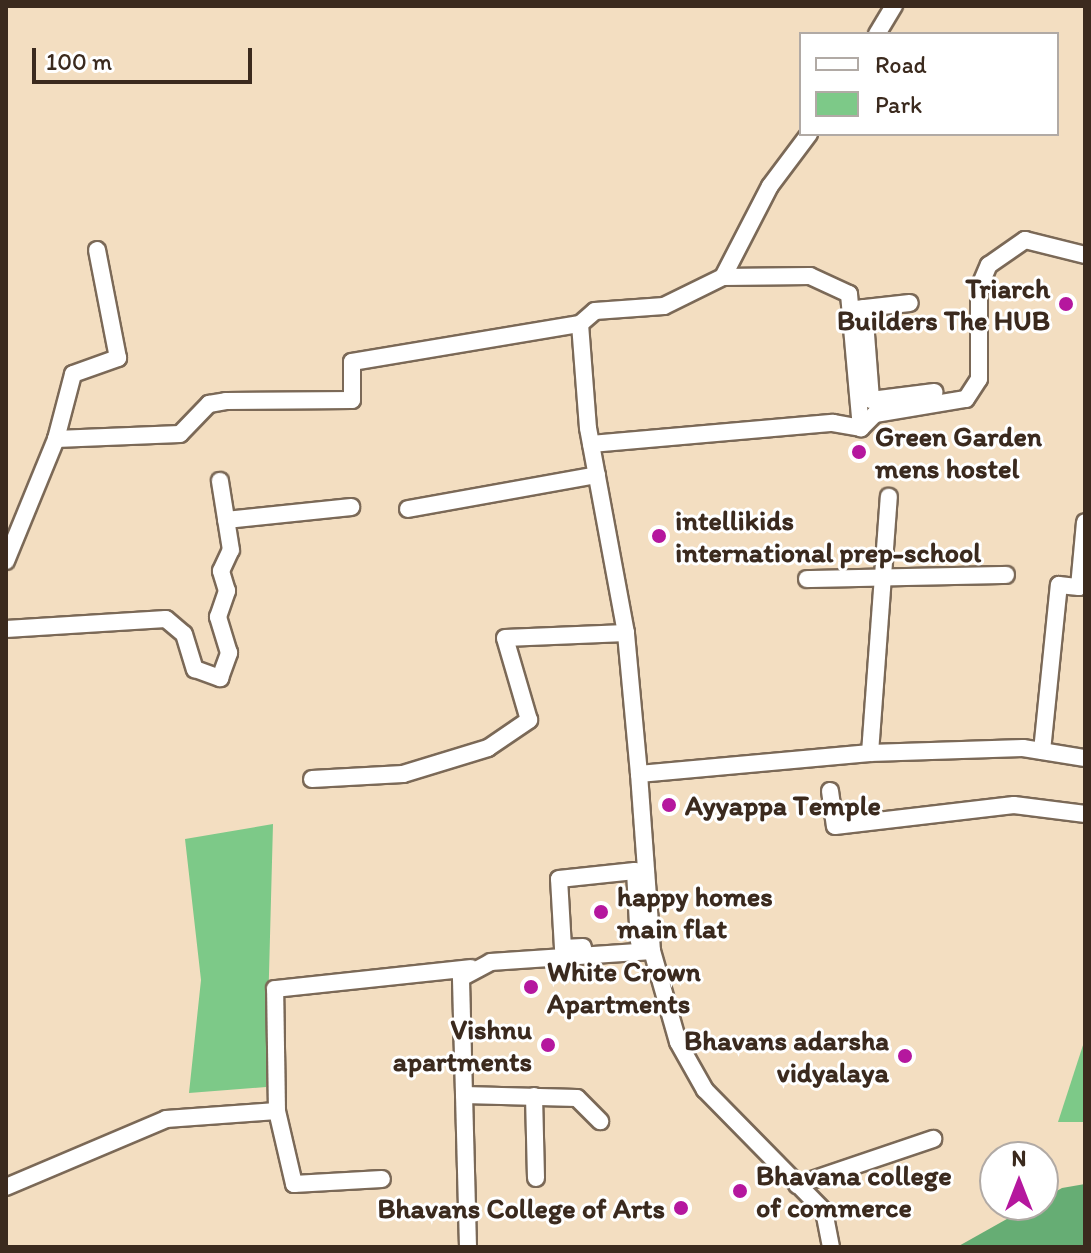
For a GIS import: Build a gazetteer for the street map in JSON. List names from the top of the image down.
{
  "places": [
    "Triarch Builders The HUB",
    "Green Garden mens hostel",
    "intellikids international prep-school",
    "Ayyappa Temple",
    "happy homes main flat",
    "White Crown Apartments",
    "Vishnu apartments",
    "Bhavans adarsha vidyalaya",
    "Bhavana college of commerce",
    "Bhavans College of Arts"
  ],
  "legend": ["Road", "Park"],
  "scale_bar": "100 m",
  "north": "top"
}
